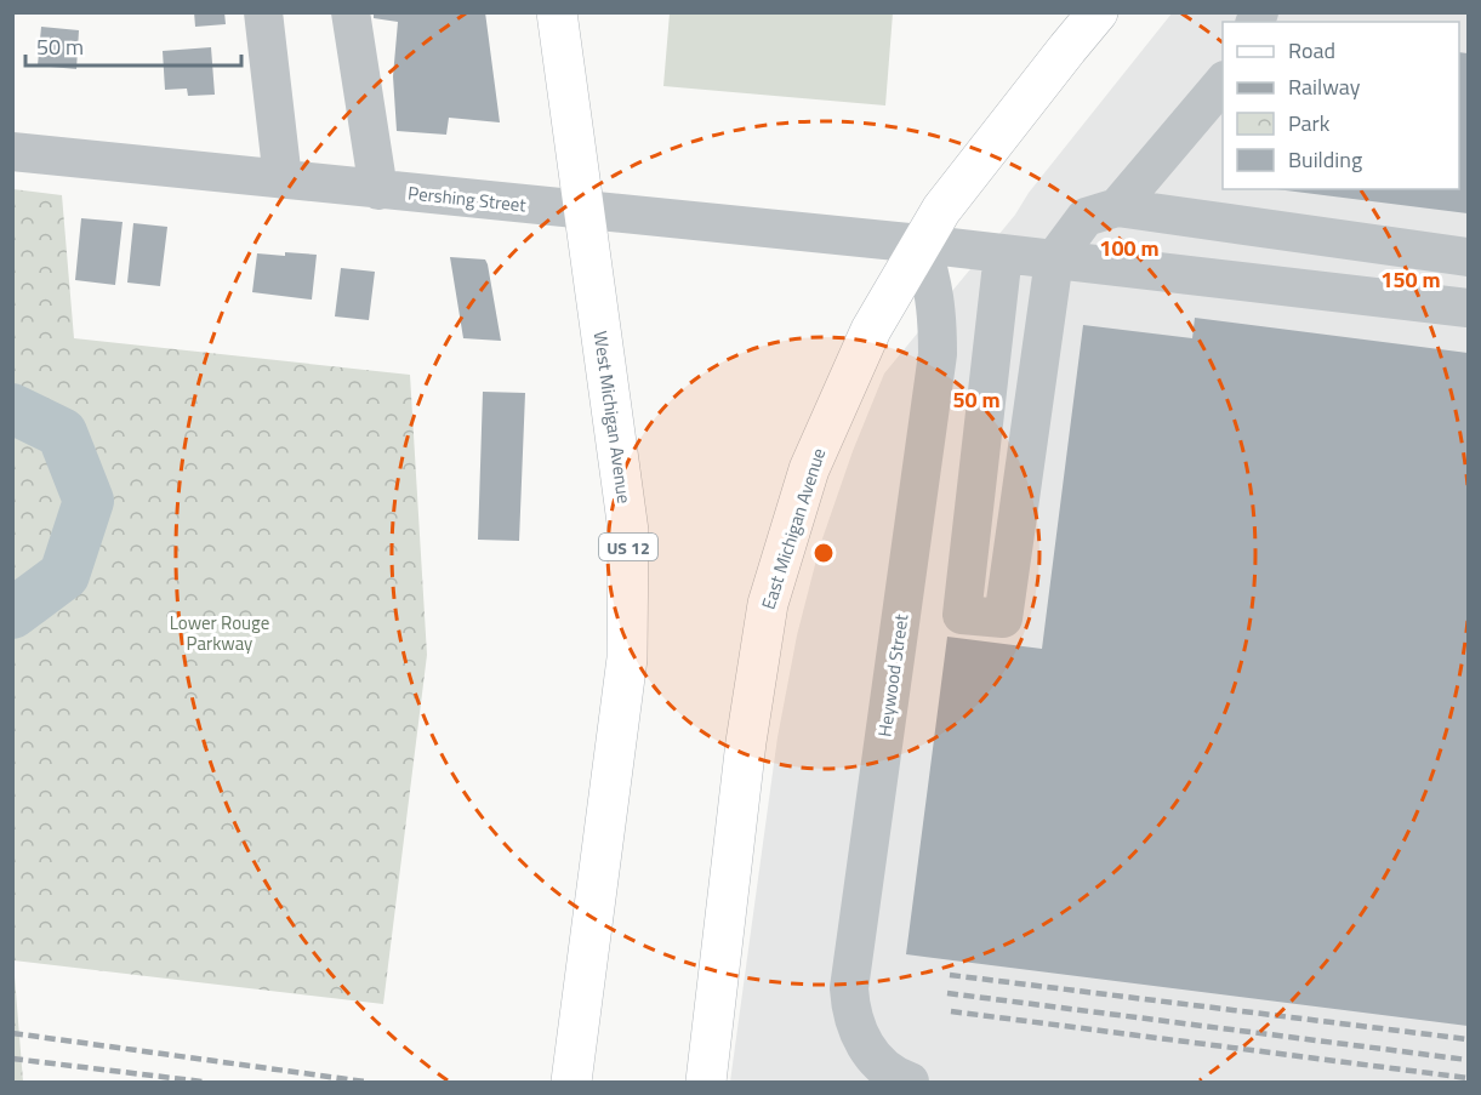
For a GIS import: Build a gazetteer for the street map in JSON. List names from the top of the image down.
{
  "streets": {
    "main road": ["West Michigan Avenue", "East Michigan Avenue", "US 12"],
    "street": ["Pershing Street", "Heywood Street"]
  },
  "crossings": [
    ["Pershing Street", "West Michigan Avenue"],
    ["Pershing Street", "East Michigan Avenue"],
    ["Pershing Street", "Heywood Street"],
    ["East Michigan Avenue", "Heywood Street"]
  ],
  "parks": ["Lower Rouge Parkway"],
  "legend": [
    "Road",
    "Railway",
    "Park",
    "Building"
  ],
  "scale_bar": "50 m",
  "rings": ["100 m", "150 m", "50 m"]
}
